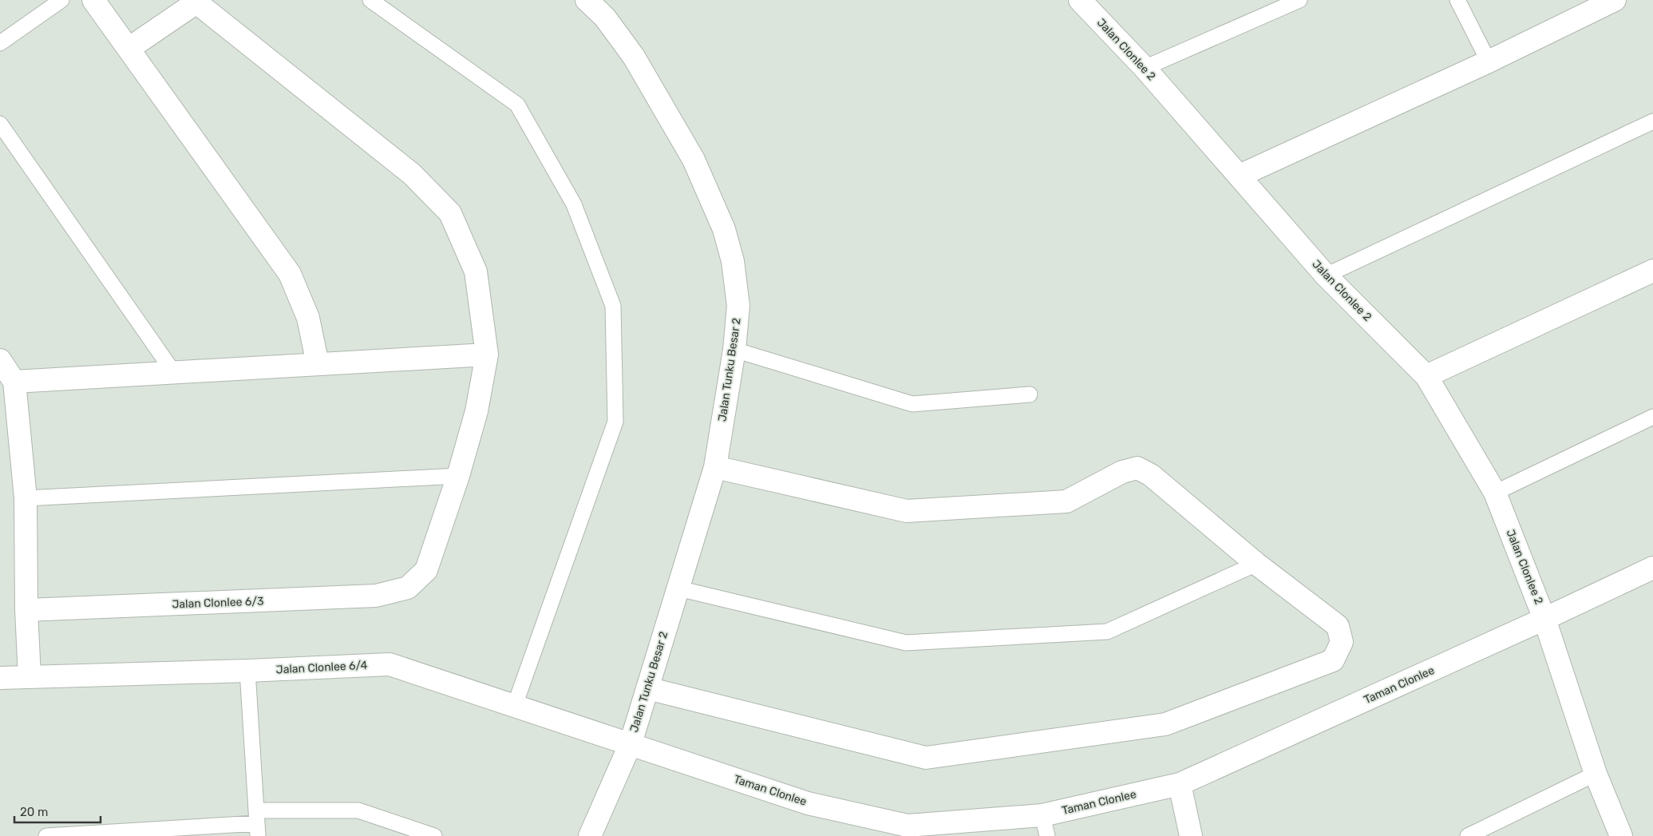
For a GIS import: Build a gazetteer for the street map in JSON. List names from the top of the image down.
{
  "streets": {
    "street": [
      "Jalan Clonlee 2",
      "Jalan Tunku Besar 2",
      "Jalan Clonlee 6/3",
      "Jalan Clonlee 6/4",
      "Taman Clonlee"
    ]
  },
  "crossings": [
    ["Jalan Clonlee 2", "Taman Clonlee"],
    ["Jalan Tunku Besar 2", "Jalan Clonlee 6/4"],
    ["Jalan Tunku Besar 2", "Taman Clonlee"],
    ["Jalan Clonlee 6/4", "Taman Clonlee"]
  ],
  "scale_bar": "20 m"
}
